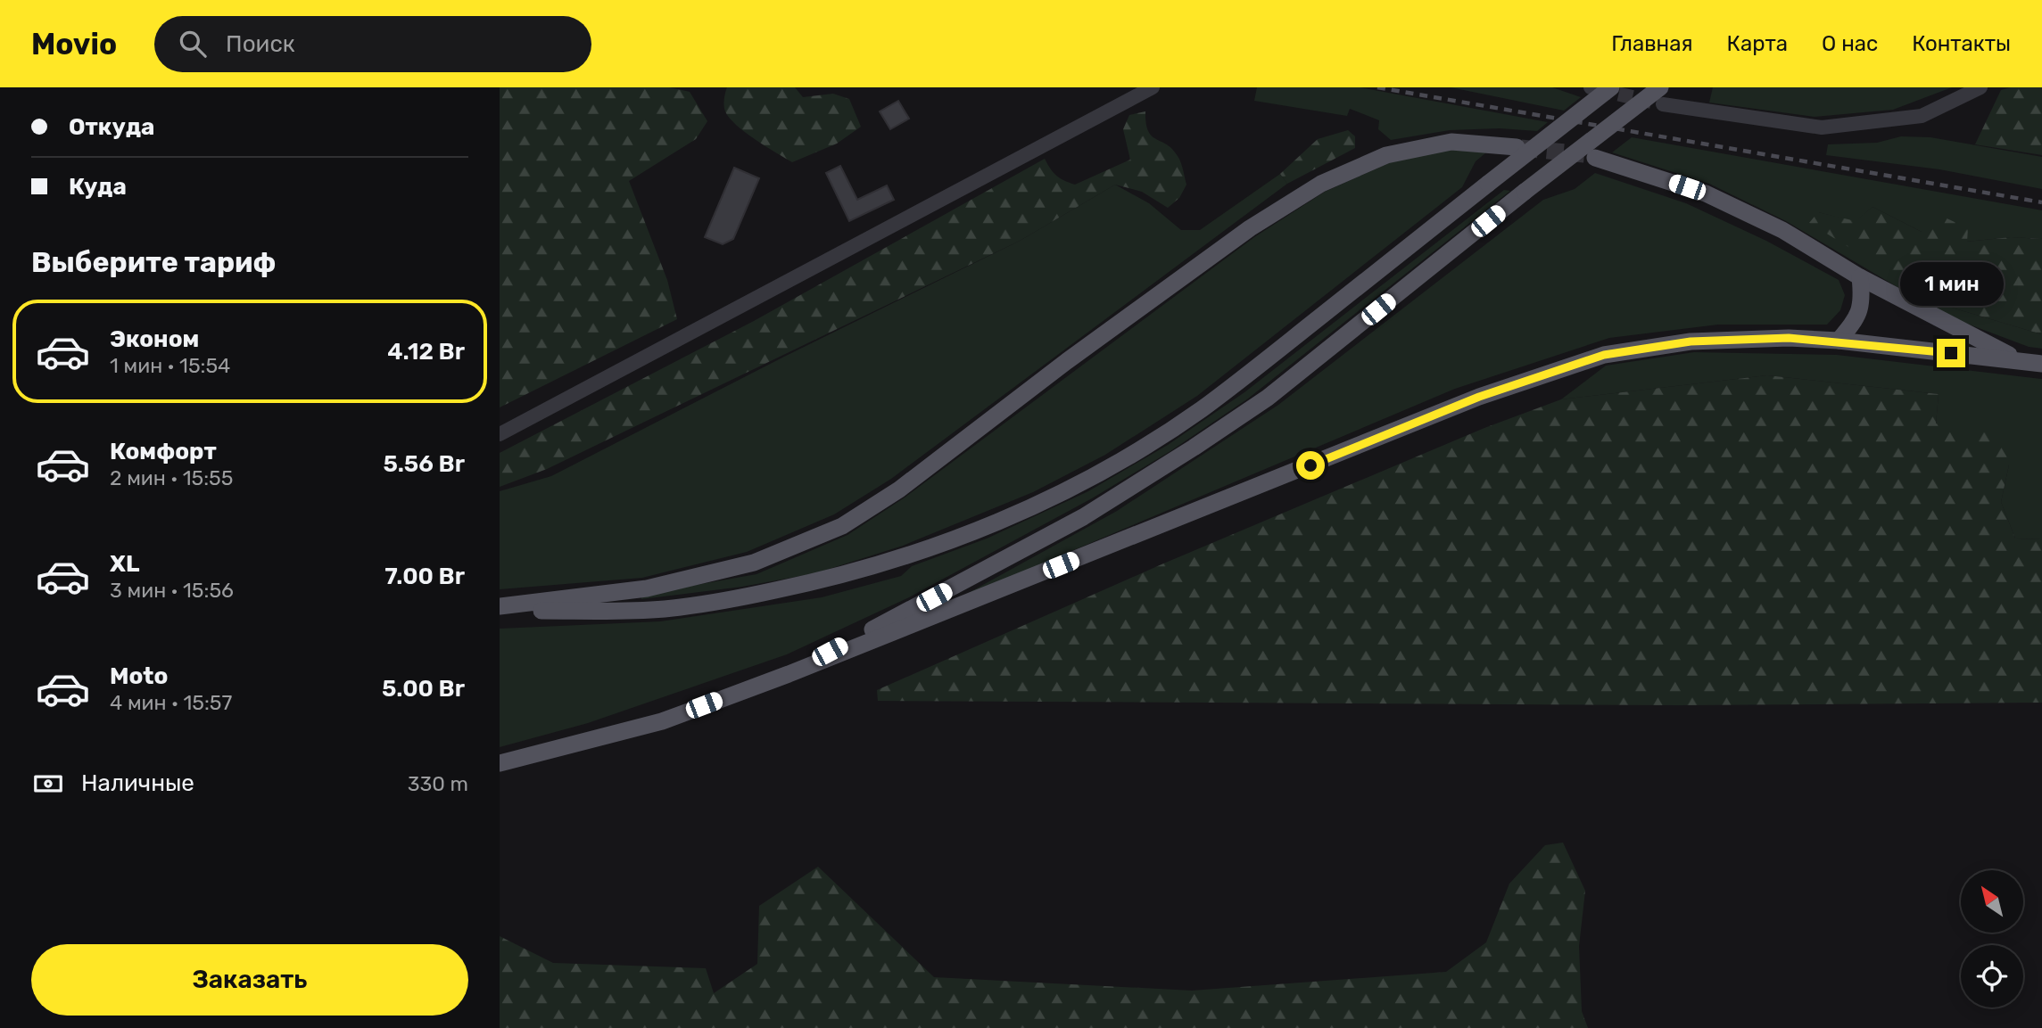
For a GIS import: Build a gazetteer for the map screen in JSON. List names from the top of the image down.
{
  "north": "top left",
  "page": {
    "header": "Movio",
    "search": "Поиск",
    "nav": [
      "Главная",
      "Карта",
      "О нас",
      "Контакты"
    ],
    "banner": ["Откуда", "Куда"],
    "heading": "Выберите тариф",
    "bubble": "1 мин",
    "list": [
      {
        "name": "Эконом",
        "note": "1 мин · 15:54",
        "value": "4.12 Br"
      },
      {
        "name": "Комфорт",
        "note": "2 мин · 15:55",
        "value": "5.56 Br"
      },
      {
        "name": "XL",
        "note": "3 мин · 15:56",
        "value": "7.00 Br"
      },
      {
        "name": "Moto",
        "note": "4 мин · 15:57",
        "value": "5.00 Br"
      }
    ],
    "pay": ["Наличные", "330 m"],
    "buttons": "Заказать"
  }
}
